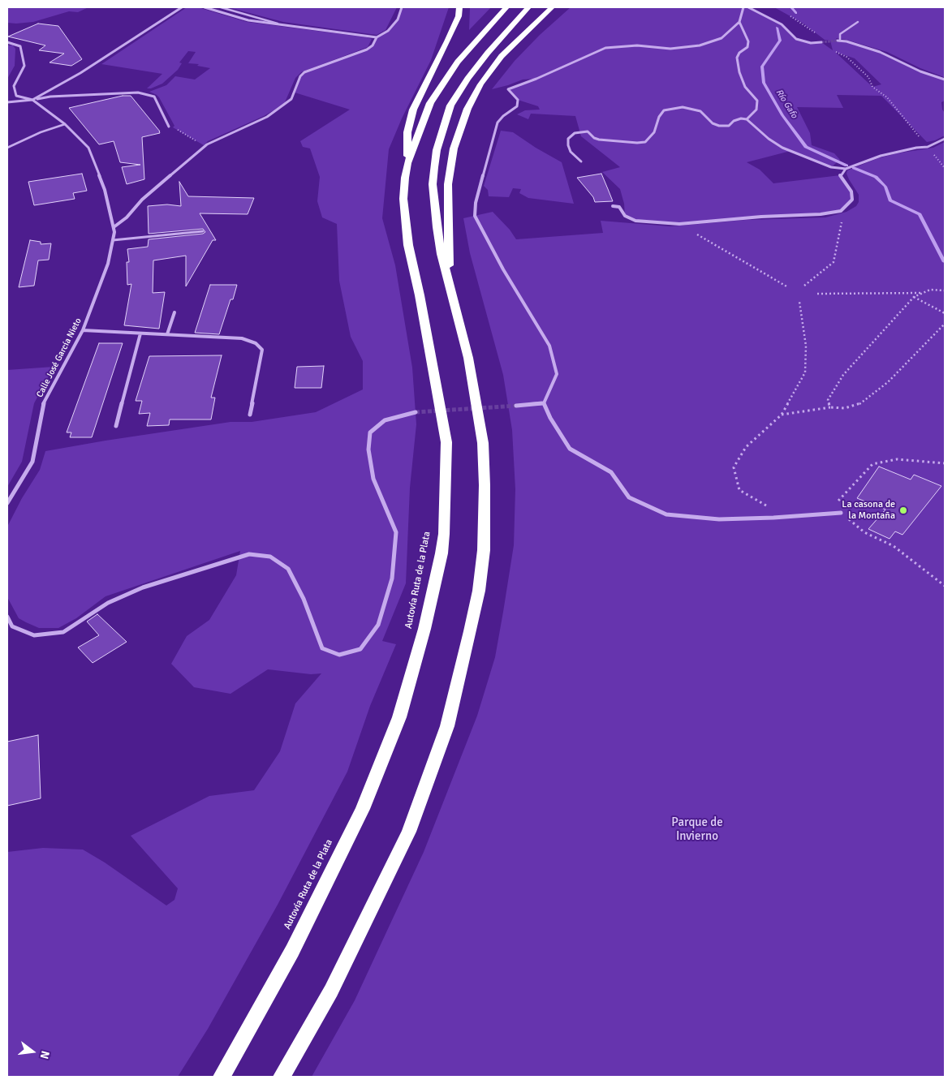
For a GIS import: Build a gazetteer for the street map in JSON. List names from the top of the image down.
{
  "streets": {
    "highway": ["Autovía Ruta de la Plata"],
    "street": ["Calle José García Nieto"]
  },
  "water": ["Río Gafo"],
  "parks": ["Parque de Invierno"],
  "places": ["La casona de la Montaña"],
  "north": "right"
}
